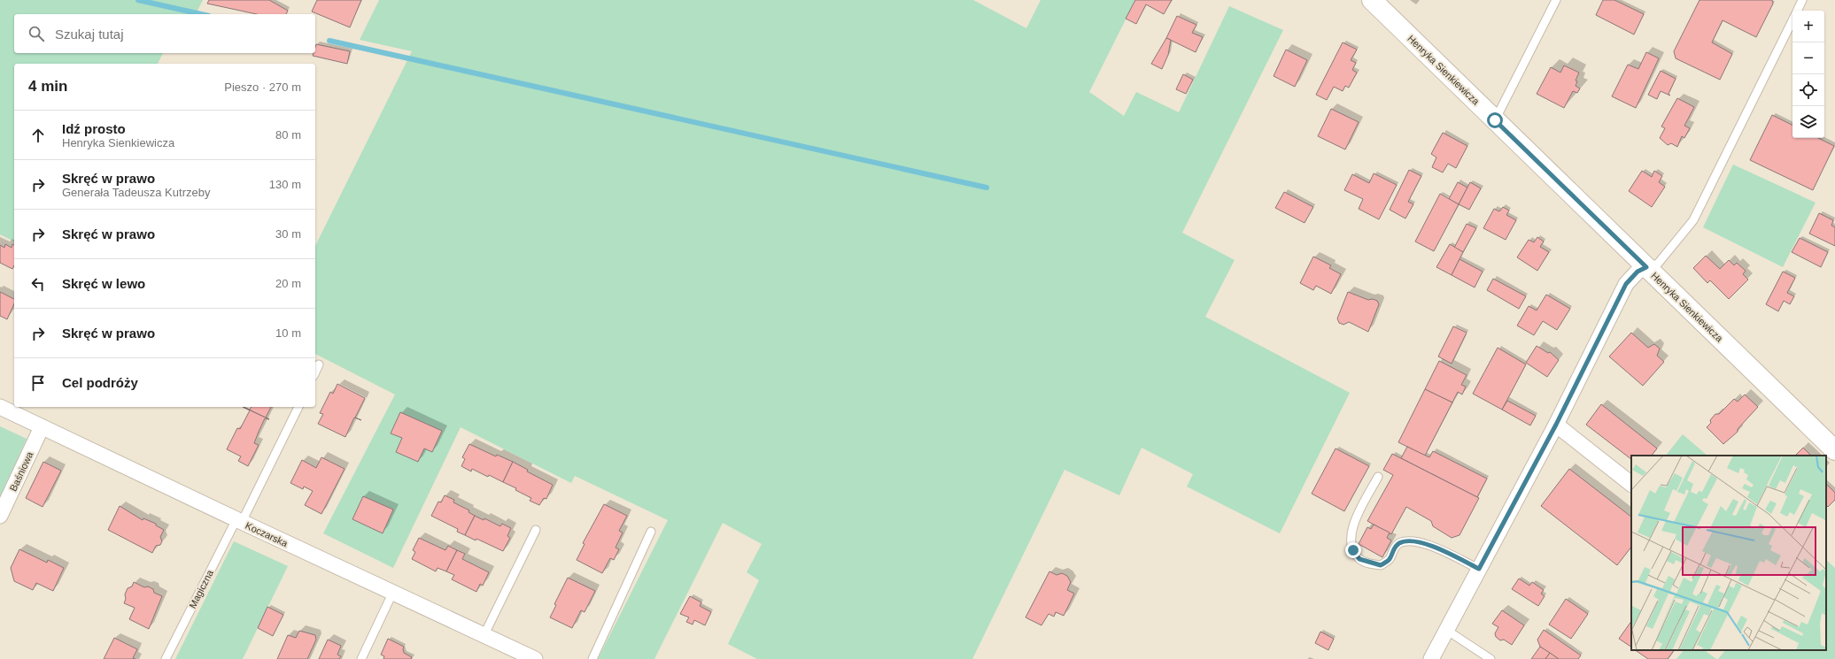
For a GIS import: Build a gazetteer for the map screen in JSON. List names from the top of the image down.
{
  "streets": {
    "street": ["Henryka Sienkiewicza", "Baśniowa", "Koczarska"],
    "lane": ["Magiczna"]
  },
  "crossings": [
    ["Baśniowa", "Koczarska"],
    ["Koczarska", "Magiczna"]
  ],
  "page": {
    "map_buttons": ["+", "−"],
    "search": "Szukaj tutaj",
    "heading": ["4 min", "Pieszo · 270 m"],
    "list": [
      ["Idź prosto", "Henryka Sienkiewicza", "80 m"],
      ["Skręć w prawo", "Generała Tadeusza Kutrzeby", "130 m"],
      ["Skręć w prawo", "30 m"],
      ["Skręć w lewo", "20 m"],
      ["Skręć w prawo", "10 m"],
      "Cel podróży"
    ]
  }
}
